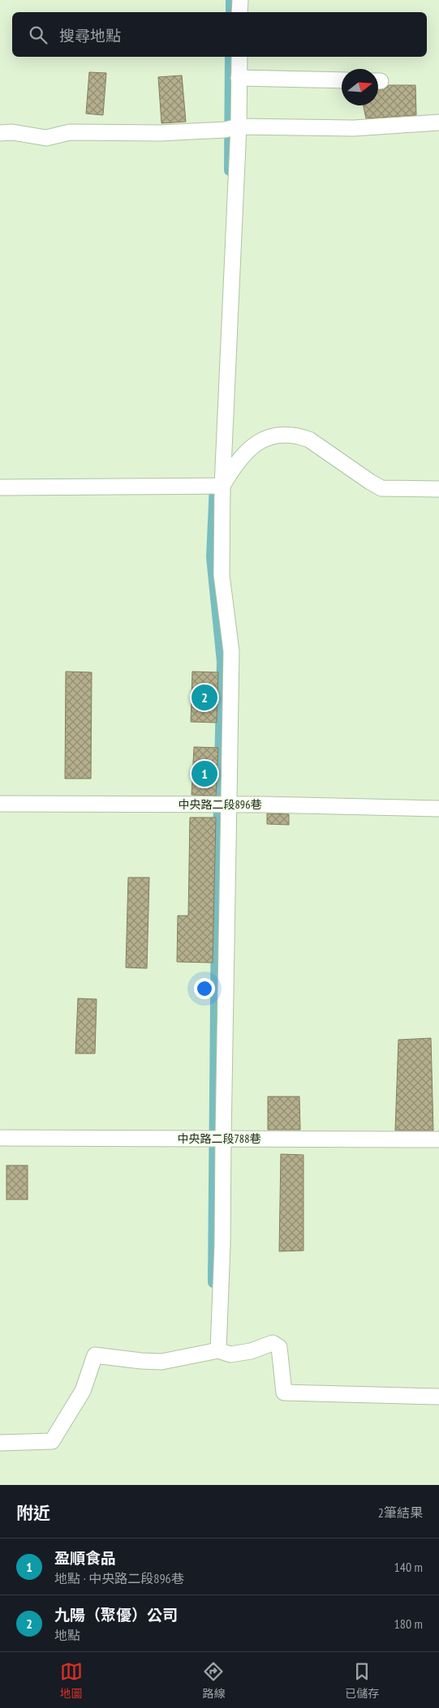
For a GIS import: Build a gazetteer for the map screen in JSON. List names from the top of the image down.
{
  "streets": {
    "street": ["中央路二段896巷", "中央路二段788巷"]
  },
  "north": "right",
  "page": {
    "search": "搜尋地點",
    "pins": ["2", "1"],
    "heading": ["附近", "2筆結果"],
    "list": [
      {
        "mark": "1",
        "name": "盈順食品",
        "note": "地點 · 中央路二段896巷",
        "value": "140 m"
      },
      {
        "mark": "2",
        "name": "九陽（聚優）公司",
        "note": "地點",
        "value": "180 m"
      }
    ],
    "nav": ["地圖", "路線", "已儲存"]
  }
}
